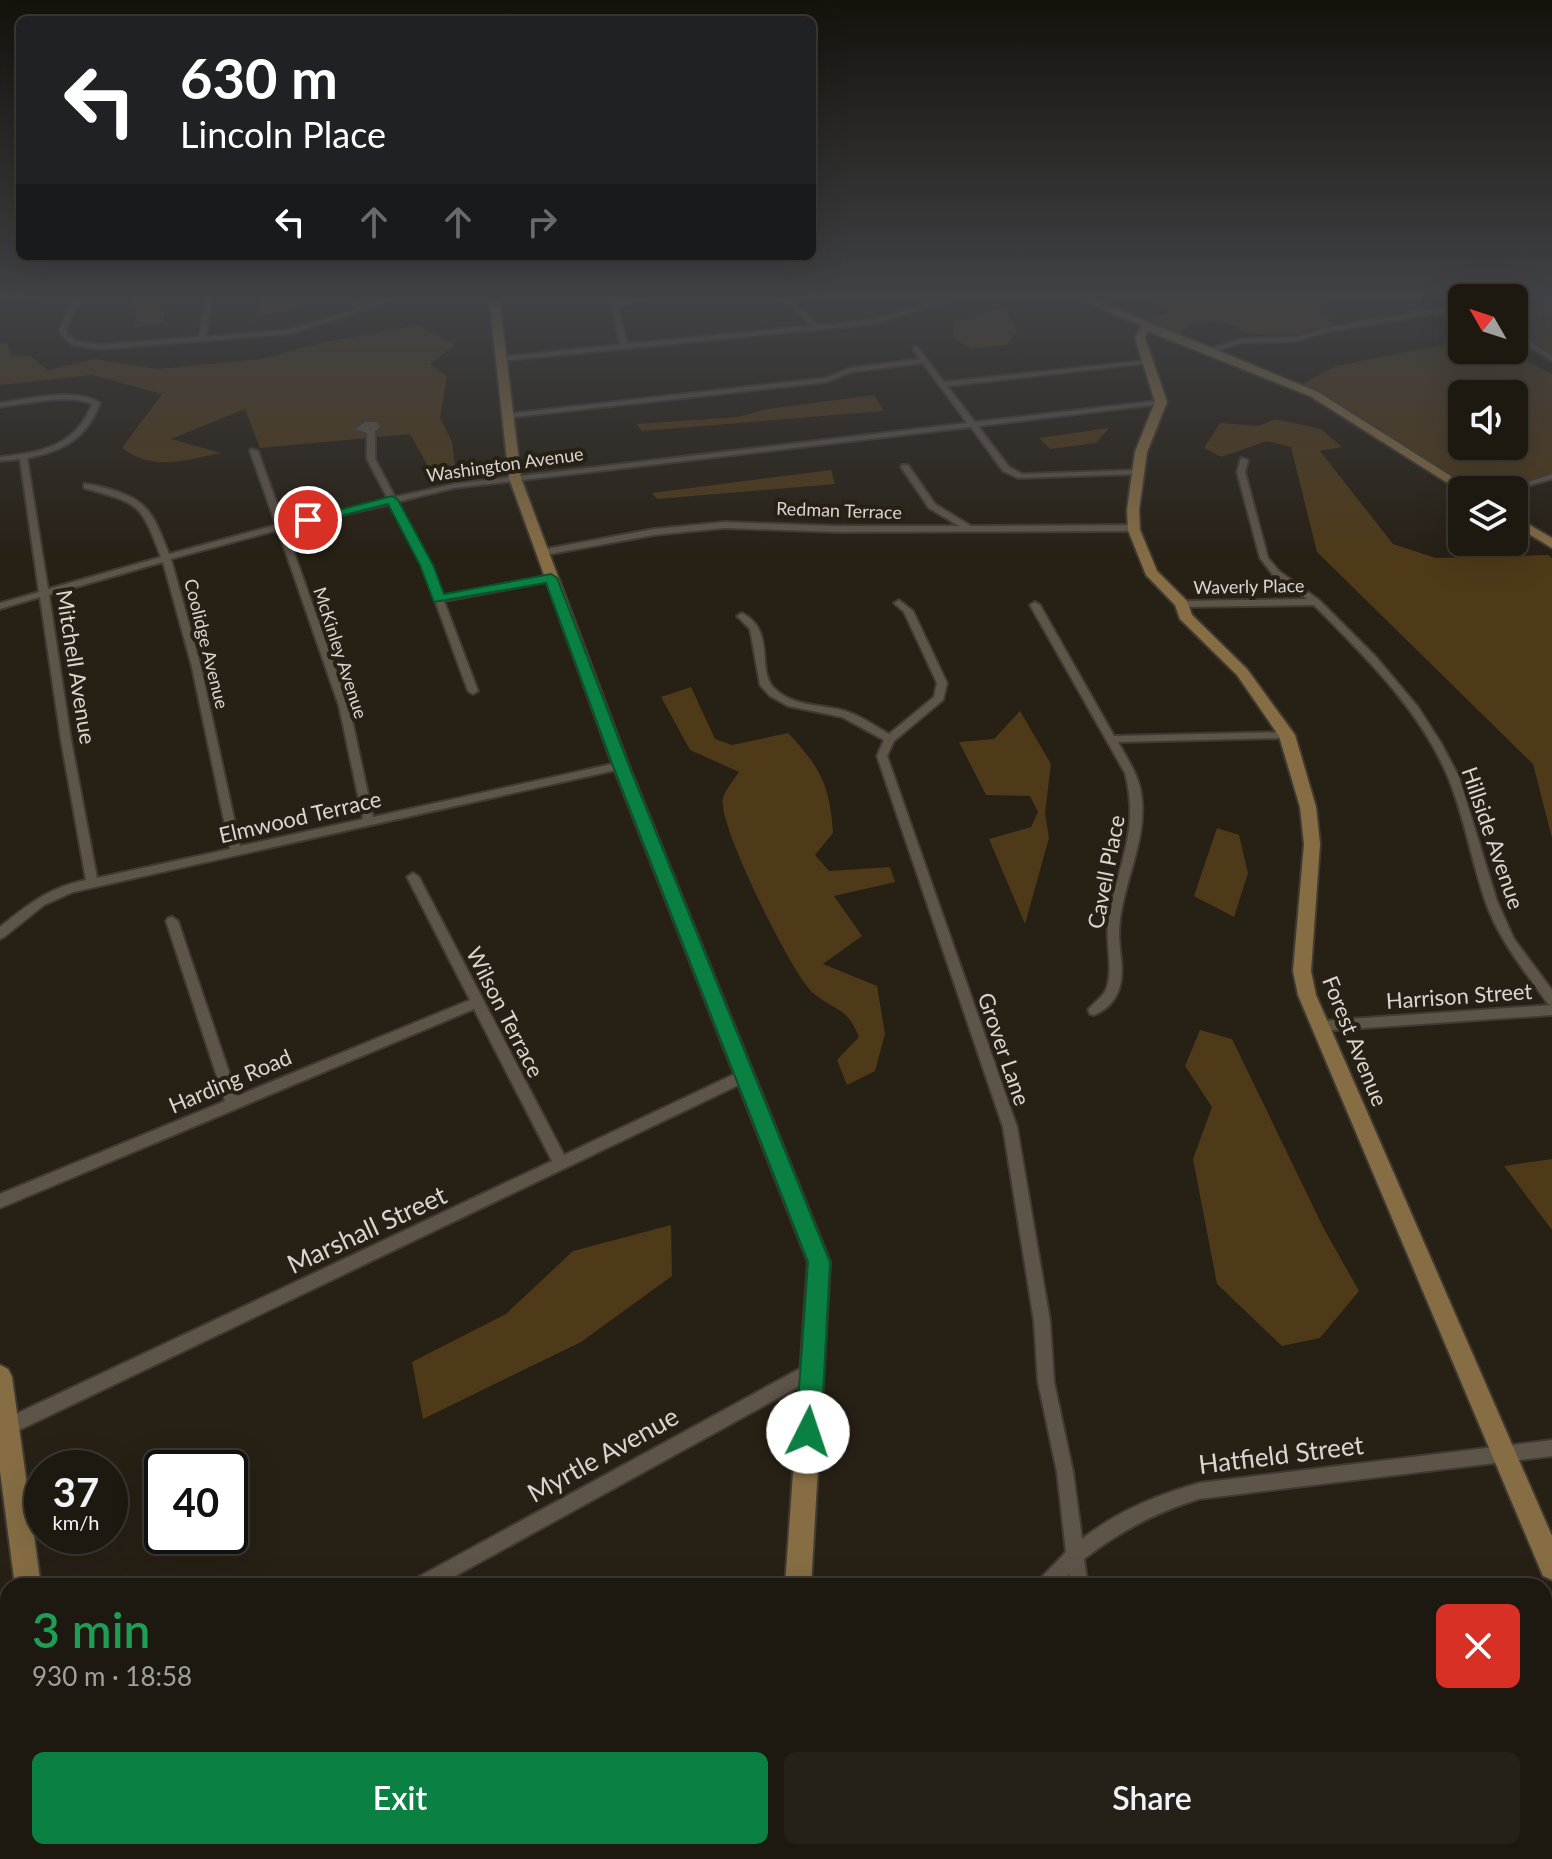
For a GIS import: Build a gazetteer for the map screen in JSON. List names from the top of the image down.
{
  "streets": {
    "street": [
      "Washington Avenue",
      "Redman Terrace",
      "Waverly Place",
      "Coolidge Avenue",
      "McKinley Avenue",
      "Mitchell Avenue",
      "Elmwood Terrace",
      "Hillside Avenue",
      "Cavell Place",
      "Harrison Street",
      "Wilson Terrace",
      "Forest Avenue",
      "Grover Lane",
      "Harding Road",
      "Marshall Street",
      "Myrtle Avenue",
      "Hatfield Street"
    ]
  },
  "crossings": [
    ["Washington Avenue", "Coolidge Avenue"],
    ["Washington Avenue", "McKinley Avenue"],
    ["Washington Avenue", "Mitchell Avenue"],
    ["Washington Avenue", "Forest Avenue"],
    ["Redman Terrace", "Forest Avenue"],
    ["Waverly Place", "Hillside Avenue"],
    ["Waverly Place", "Forest Avenue"],
    ["Coolidge Avenue", "Elmwood Terrace"],
    ["McKinley Avenue", "Elmwood Terrace"],
    ["Mitchell Avenue", "Elmwood Terrace"],
    ["Harrison Street", "Forest Avenue"],
    ["Wilson Terrace", "Harding Road"],
    ["Wilson Terrace", "Marshall Street"],
    ["Forest Avenue", "Hatfield Street"],
    ["Grover Lane", "Hatfield Street"]
  ],
  "north": "top left",
  "page": {
    "turn": ["630 m", "Lincoln Place"],
    "speed": "37 km/h",
    "limit": "40",
    "heading": ["3 min", "930 m · 18:58"],
    "buttons": ["Exit", "Share"]
  }
}
